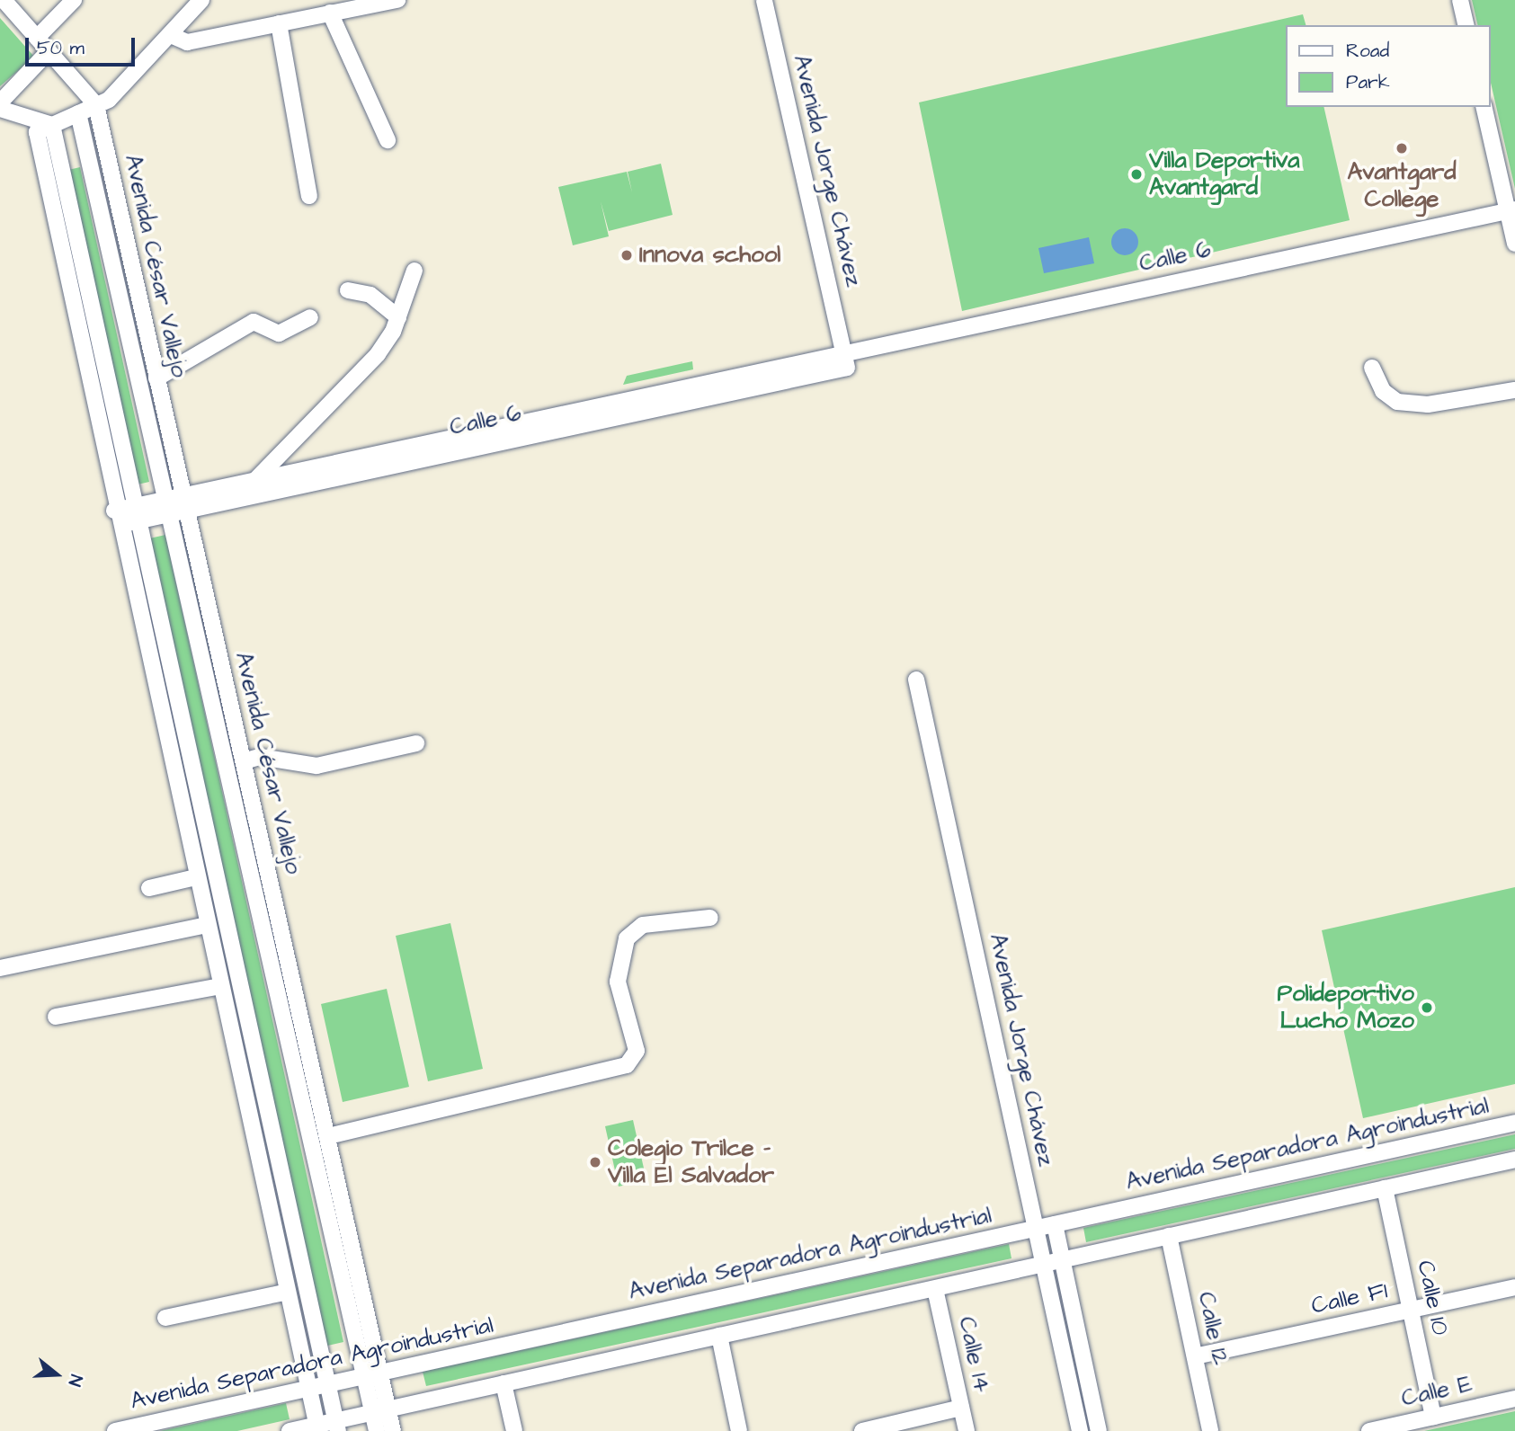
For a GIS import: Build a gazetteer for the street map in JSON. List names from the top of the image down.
{
  "streets": {
    "street": [
      "Avenida Jorge Chávez",
      "Calle 6",
      "Avenida César Vallejo",
      "Avenida Separadora Agroindustrial",
      "Calle 10",
      "Calle F1",
      "Calle 12",
      "Calle 14",
      "Calle E"
    ]
  },
  "crossings": [
    ["Avenida Jorge Chávez", "Calle 6"],
    ["Avenida Jorge Chávez", "Avenida Separadora Agroindustrial"],
    ["Calle 6", "Avenida César Vallejo"],
    ["Avenida César Vallejo", "Avenida Separadora Agroindustrial"],
    ["Calle 10", "Calle F1"],
    ["Calle 10", "Calle E"],
    ["Calle F1", "Calle 12"]
  ],
  "places": [
    "Avantgard College",
    "Villa Deportiva Avantgard",
    "Innova school",
    "Polideportivo Lucho Mozo",
    "Colegio Trilce - Villa El Salvador"
  ],
  "legend": ["Road", "Park"],
  "scale_bar": "50 m",
  "north": "right"
}
